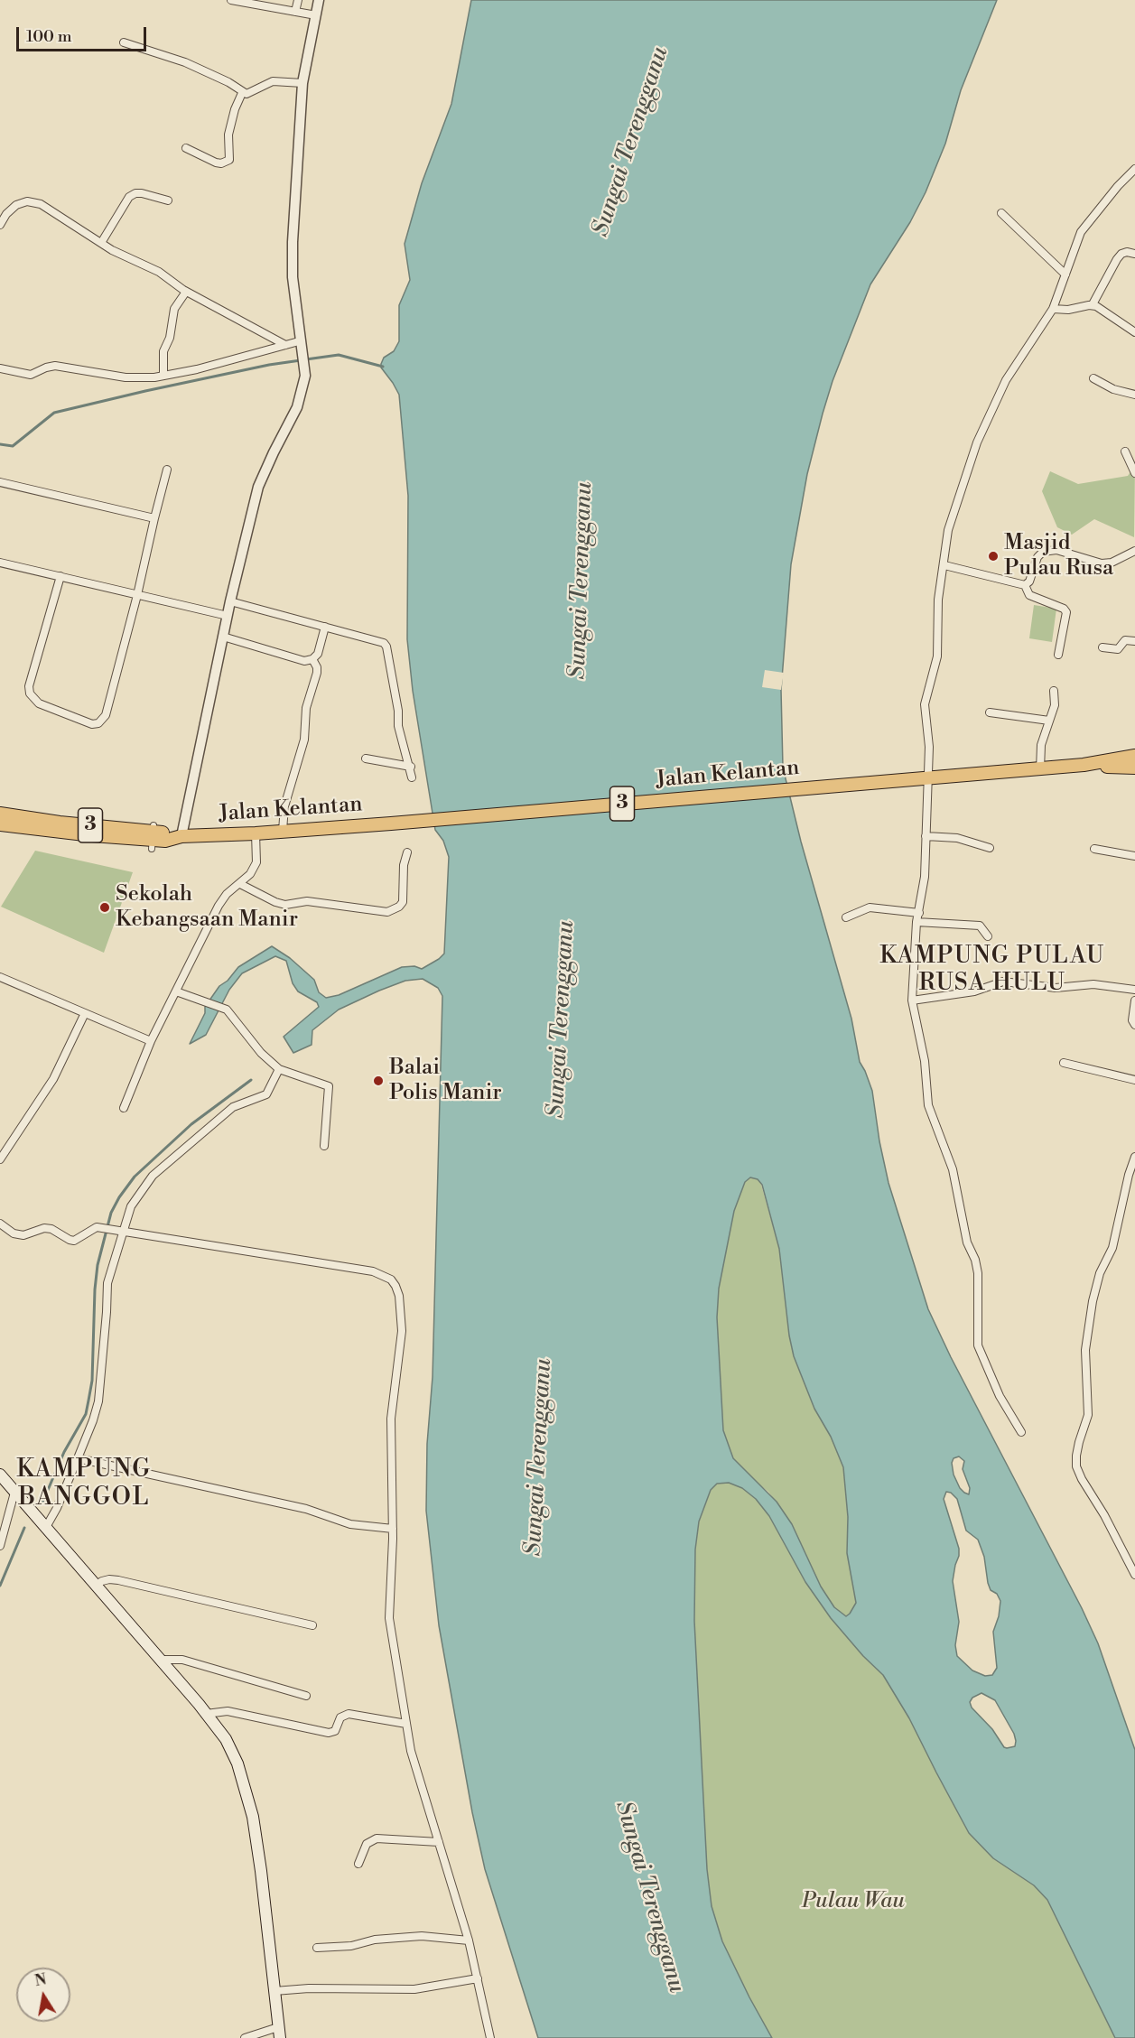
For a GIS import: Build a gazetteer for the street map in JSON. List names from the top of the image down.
{
  "streets": {
    "highway": ["Jalan Kelantan", "3"]
  },
  "districts": ["KAMPUNG PULAU RUSA HULU", "KAMPUNG BANGGOL"],
  "water": ["Sungai Terengganu"],
  "parks": ["Pulau Wau"],
  "places": ["Masjid Pulau Rusa", "Sekolah Kebangsaan Manir", "Balai Polis Manir"],
  "scale_bar": "100 m",
  "north": "top"
}
